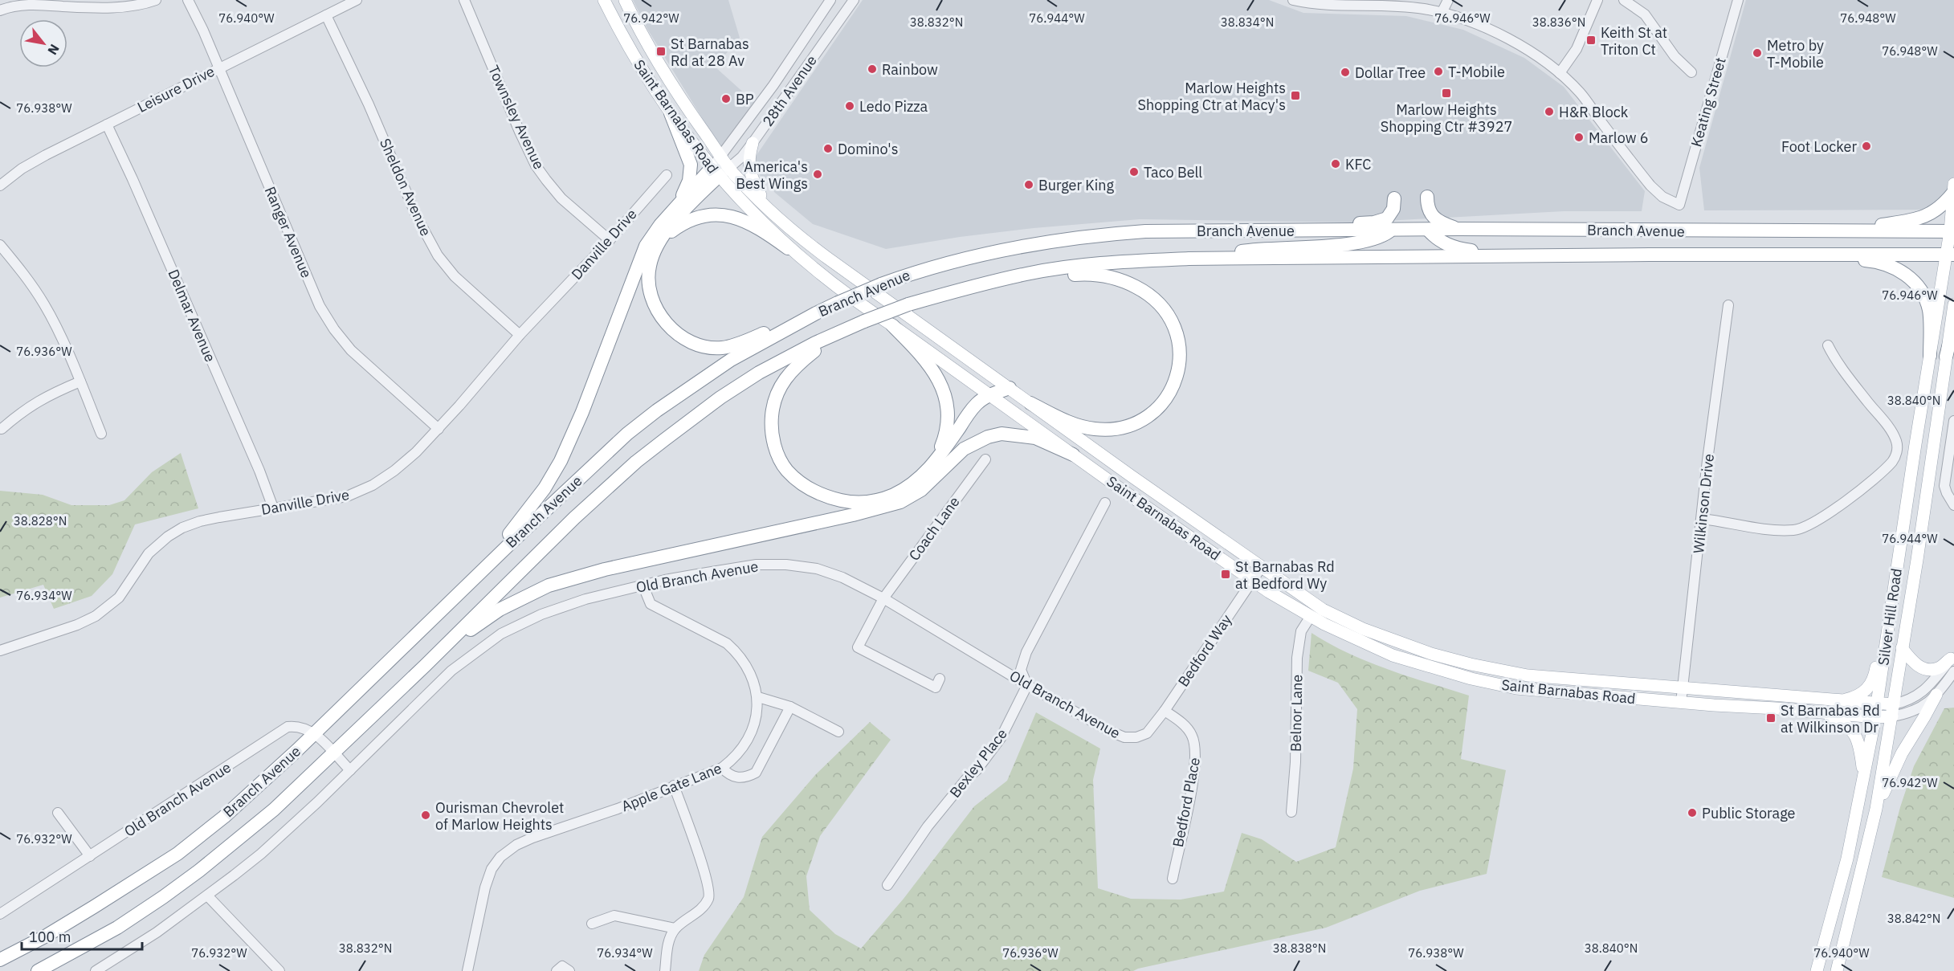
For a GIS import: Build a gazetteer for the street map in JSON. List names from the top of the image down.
{
  "streets": {
    "highway": ["Branch Avenue"],
    "main road": ["Saint Barnabas Road", "Silver Hill Road"],
    "street": [
      "Leisure Drive",
      "28th Avenue",
      "Keating Street",
      "Townsley Avenue",
      "Sheldon Avenue",
      "Ranger Avenue",
      "Danville Drive",
      "Delmar Avenue",
      "Wilkinson Drive",
      "Coach Lane",
      "Old Branch Avenue",
      "Bedford Way",
      "Belnor Lane",
      "Bexley Place",
      "Apple Gate Lane",
      "Bedford Place"
    ]
  },
  "crossings": [
    ["Leisure Drive", "Sheldon Avenue"],
    ["Leisure Drive", "Ranger Avenue"],
    ["Leisure Drive", "Delmar Avenue"],
    ["28th Avenue", "Saint Barnabas Road"],
    ["Saint Barnabas Road", "Wilkinson Drive"],
    ["Saint Barnabas Road", "Silver Hill Road"],
    ["Saint Barnabas Road", "Bedford Way"],
    ["Saint Barnabas Road", "Belnor Lane"],
    ["Townsley Avenue", "Danville Drive"],
    ["Sheldon Avenue", "Danville Drive"],
    ["Branch Avenue", "Old Branch Avenue"],
    ["Branch Avenue", "Silver Hill Road"],
    ["Ranger Avenue", "Danville Drive"],
    ["Danville Drive", "Delmar Avenue"],
    ["Coach Lane", "Old Branch Avenue"],
    ["Old Branch Avenue", "Bedford Way"],
    ["Old Branch Avenue", "Bexley Place"],
    ["Old Branch Avenue", "Apple Gate Lane"],
    ["Bedford Way", "Bedford Place"]
  ],
  "places": {
    "transit": [
      "Keith St at Triton Ct",
      "St Barnabas Rd at 28 Av",
      "Marlow Heights Shopping Ctr #3927",
      "Marlow Heights Shopping Ctr at Macy's",
      "St Barnabas Rd at Bedford Wy",
      "St Barnabas Rd at Wilkinson Dr"
    ],
    "other": [
      "Metro by T-Mobile",
      "Rainbow",
      "T-Mobile",
      "Dollar Tree",
      "BP",
      "Ledo Pizza",
      "H&R Block",
      "Marlow 6",
      "Foot Locker",
      "Domino's",
      "KFC",
      "Taco Bell",
      "America's Best Wings",
      "Burger King",
      "Public Storage",
      "Ourisman Chevrolet of Marlow Heights"
    ]
  },
  "scale_bar": "100 m",
  "north": "bottom right",
  "coordinates": [
    "76.948°W",
    "76.940°W",
    "76.942°W",
    "76.944°W",
    "76.946°W",
    "38.832°N",
    "38.836°N",
    "38.834°N",
    "76.938°W",
    "76.936°W",
    "38.840°N",
    "38.828°N",
    "76.934°W",
    "76.932°W",
    "38.842°N",
    "38.838°N"
  ]
}
